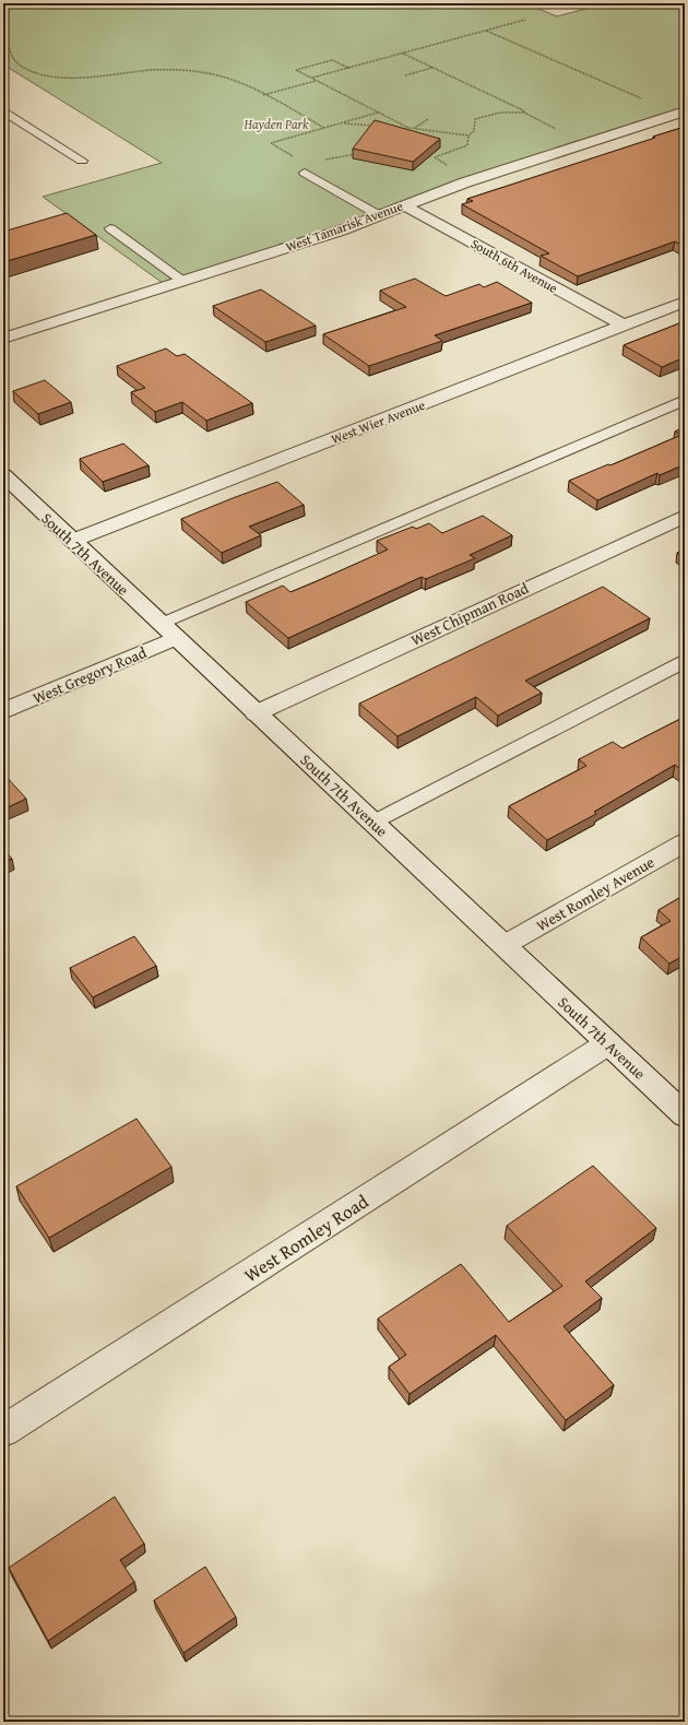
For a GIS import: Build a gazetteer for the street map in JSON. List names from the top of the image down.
{
  "streets": {
    "street": [
      "West Tamarisk Avenue",
      "South 6th Avenue",
      "West Wier Avenue",
      "South 7th Avenue",
      "West Chipman Road",
      "West Gregory Road",
      "West Romley Avenue",
      "West Romley Road"
    ]
  },
  "crossings": [
    ["West Tamarisk Avenue", "South 6th Avenue"],
    ["South 6th Avenue", "West Wier Avenue"],
    ["West Wier Avenue", "South 7th Avenue"],
    ["South 7th Avenue", "West Chipman Road"],
    ["South 7th Avenue", "West Gregory Road"],
    ["South 7th Avenue", "West Romley Avenue"],
    ["South 7th Avenue", "West Romley Road"]
  ],
  "parks": ["Hayden Park"]
}
